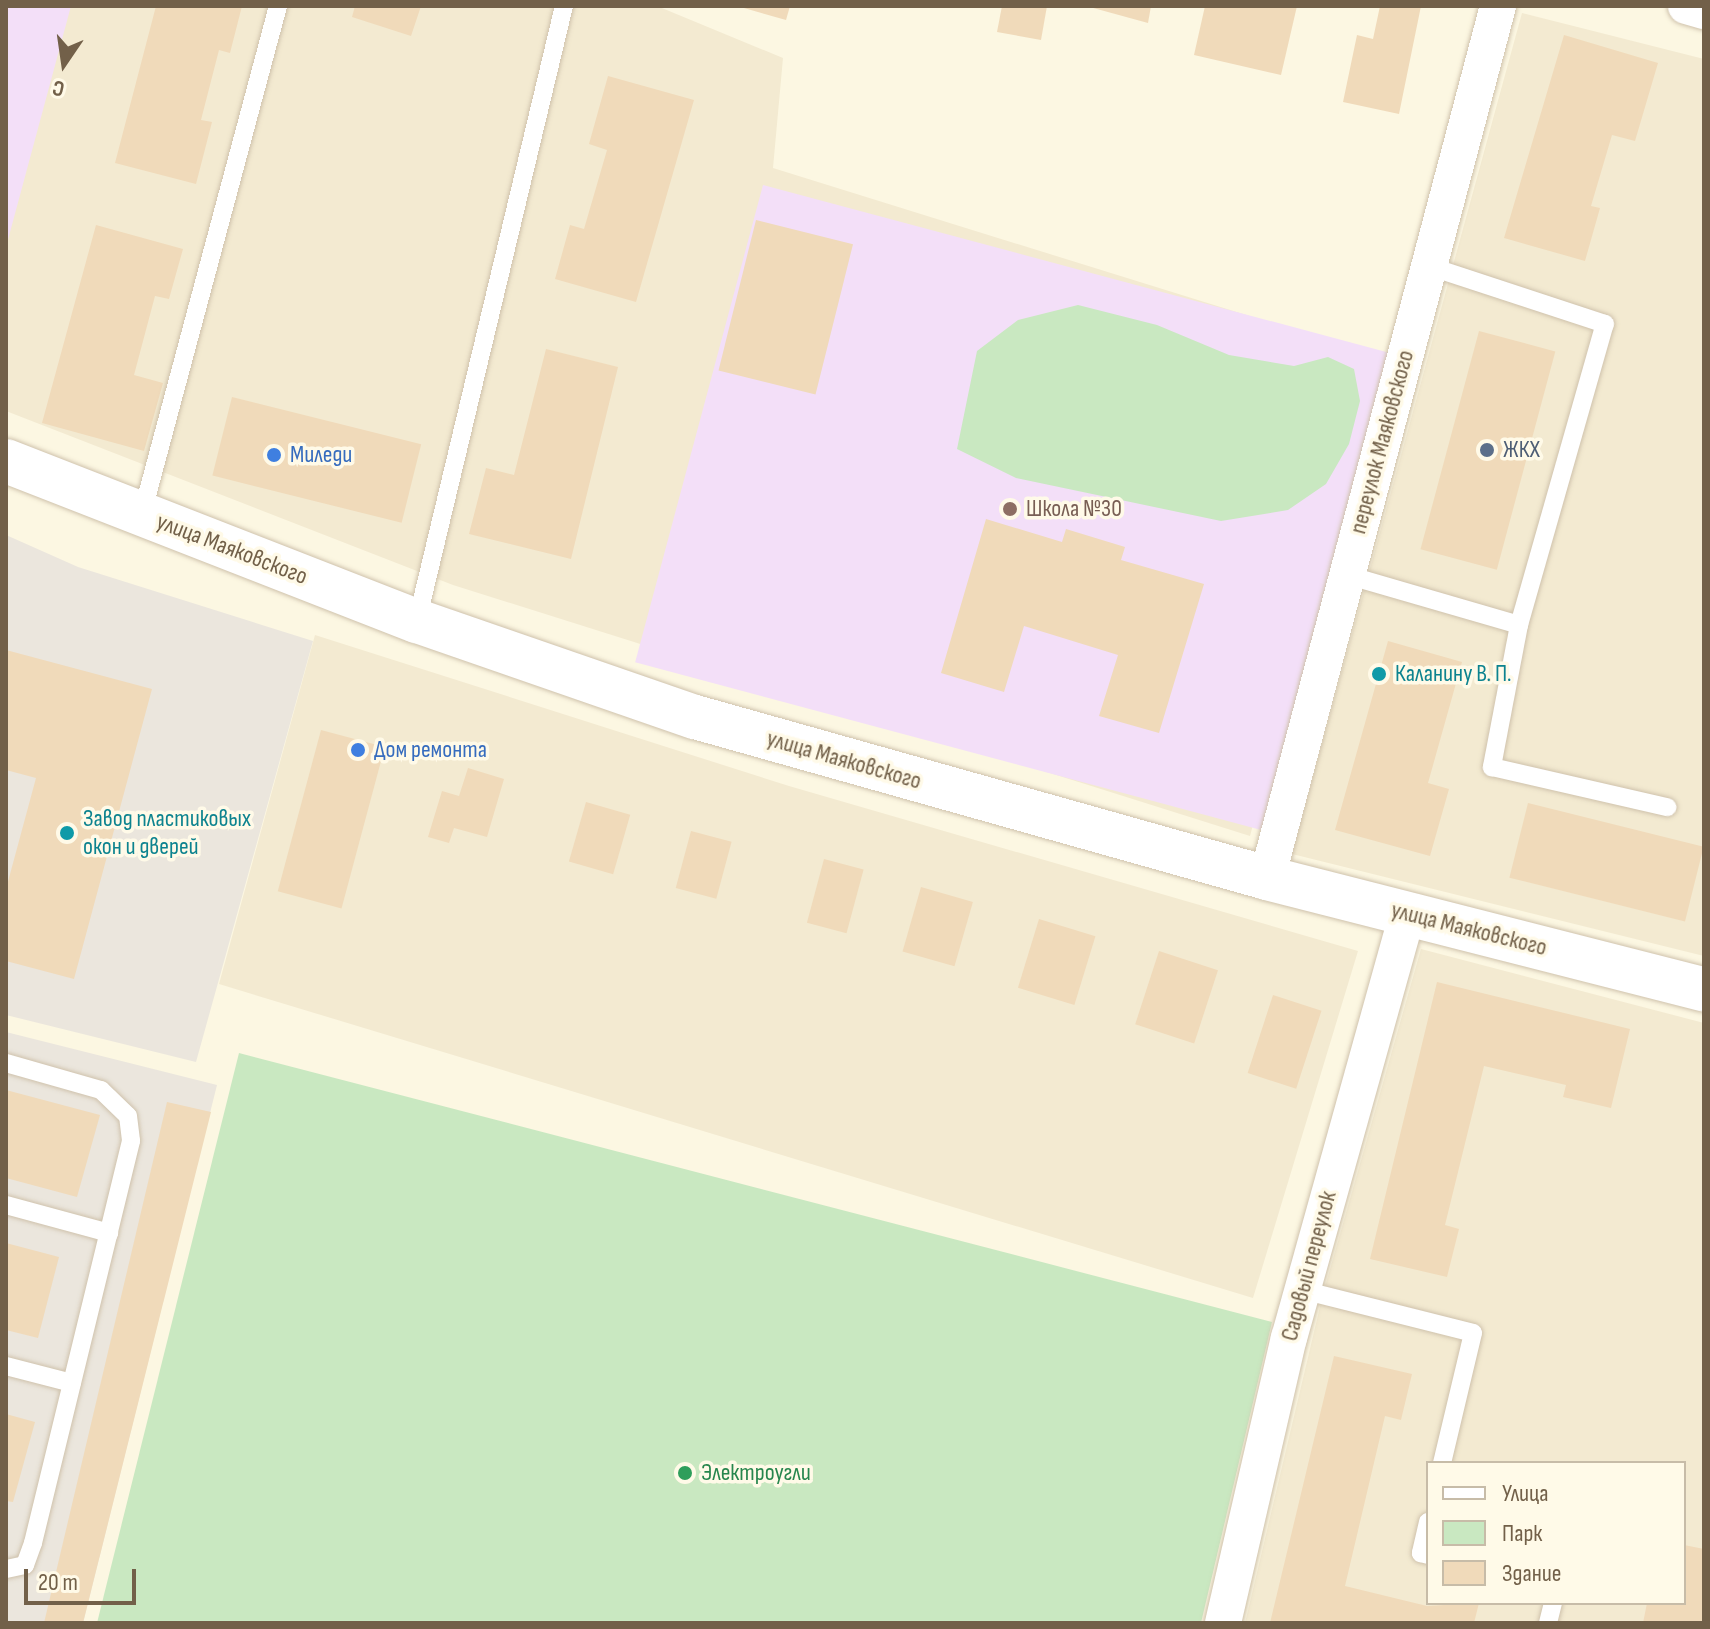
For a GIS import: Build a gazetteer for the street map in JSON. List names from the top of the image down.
{
  "streets": {
    "street": ["переулок Маяковского", "улица Маяковского", "Садовый переулок"]
  },
  "crossings": [
    ["переулок Маяковского", "улица Маяковского"],
    ["улица Маяковского", "Садовый переулок"]
  ],
  "places": [
    "ЖКХ",
    "Миледи",
    "Школа №30",
    "Каланину В. П.",
    "Дом ремонта",
    "Завод пластиковых окон и дверей",
    "Электроугли"
  ],
  "legend": ["Улица", "Парк", "Здание"],
  "scale_bar": "20 m",
  "north": "bottom"
}
